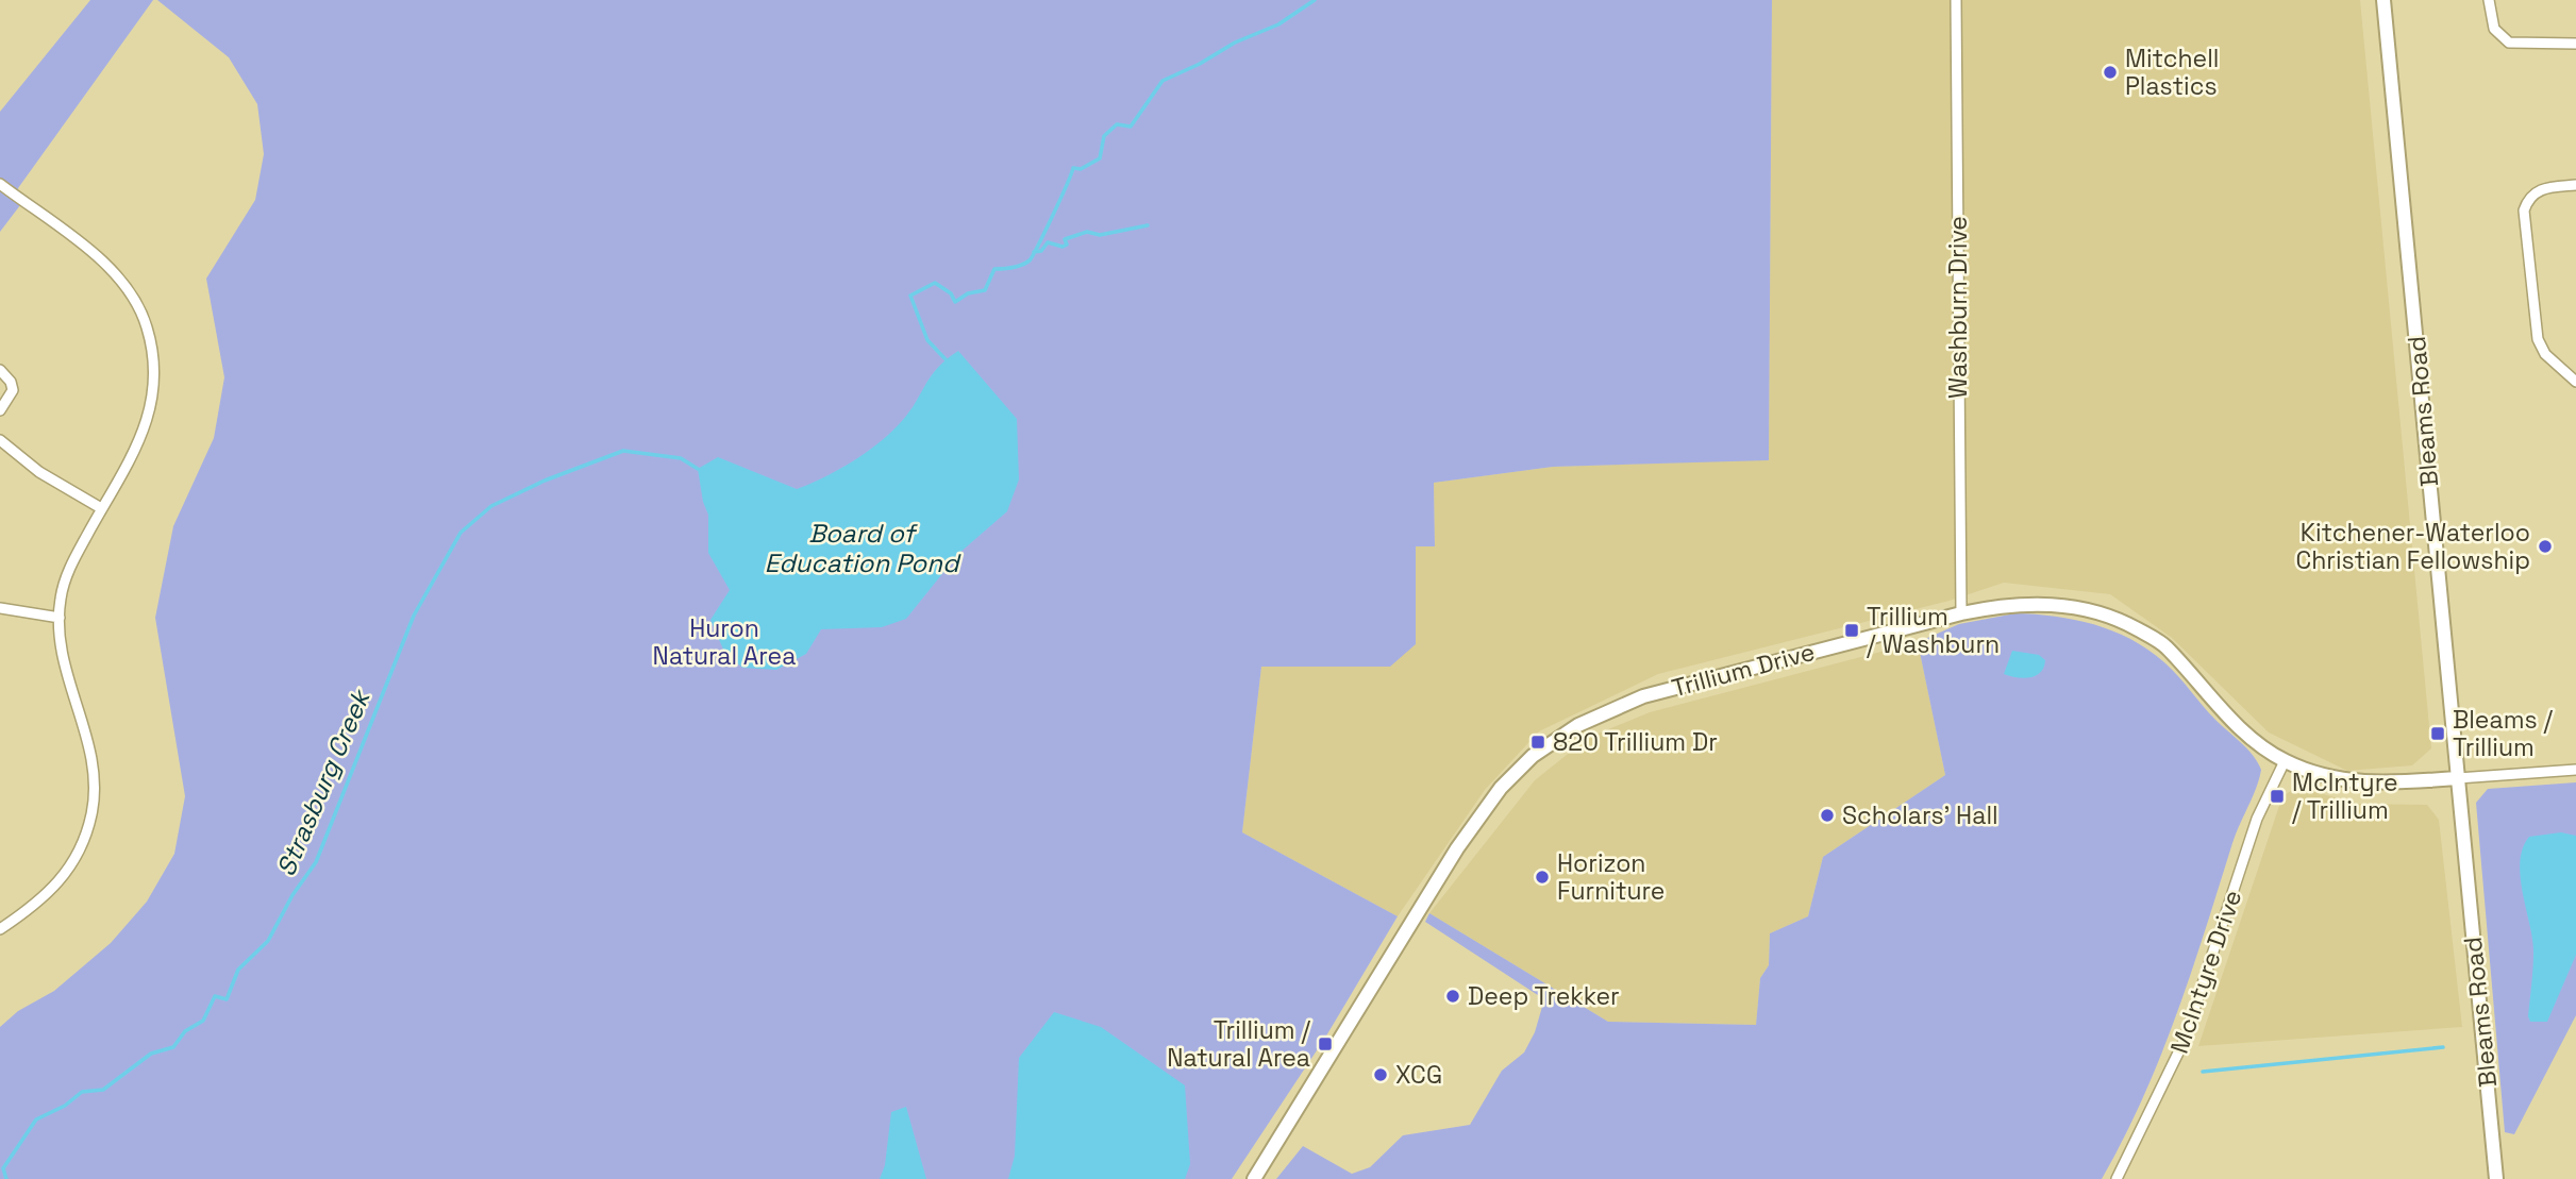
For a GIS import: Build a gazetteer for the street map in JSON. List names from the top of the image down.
{
  "streets": {
    "street": [
      "Washburn Drive",
      "Bleams Road",
      "Trillium Drive",
      "McIntyre Drive"
    ]
  },
  "crossings": [
    ["Washburn Drive", "Trillium Drive"],
    ["Bleams Road", "Trillium Drive"],
    ["Trillium Drive", "McIntyre Drive"]
  ],
  "water": ["Board of Education Pond", "Strasburg Creek"],
  "parks": ["Huron Natural Area"],
  "places": {
    "other": [
      "Mitchell Plastics",
      "Kitchener-Waterloo Christian Fellowship",
      "Scholars' Hall",
      "Horizon Furniture",
      "Deep Trekker",
      "XCG"
    ],
    "transit": [
      "Trillium / Washburn",
      "Bleams / Trillium",
      "820 Trillium Dr",
      "McIntyre / Trillium",
      "Trillium / Natural Area"
    ]
  }
}
